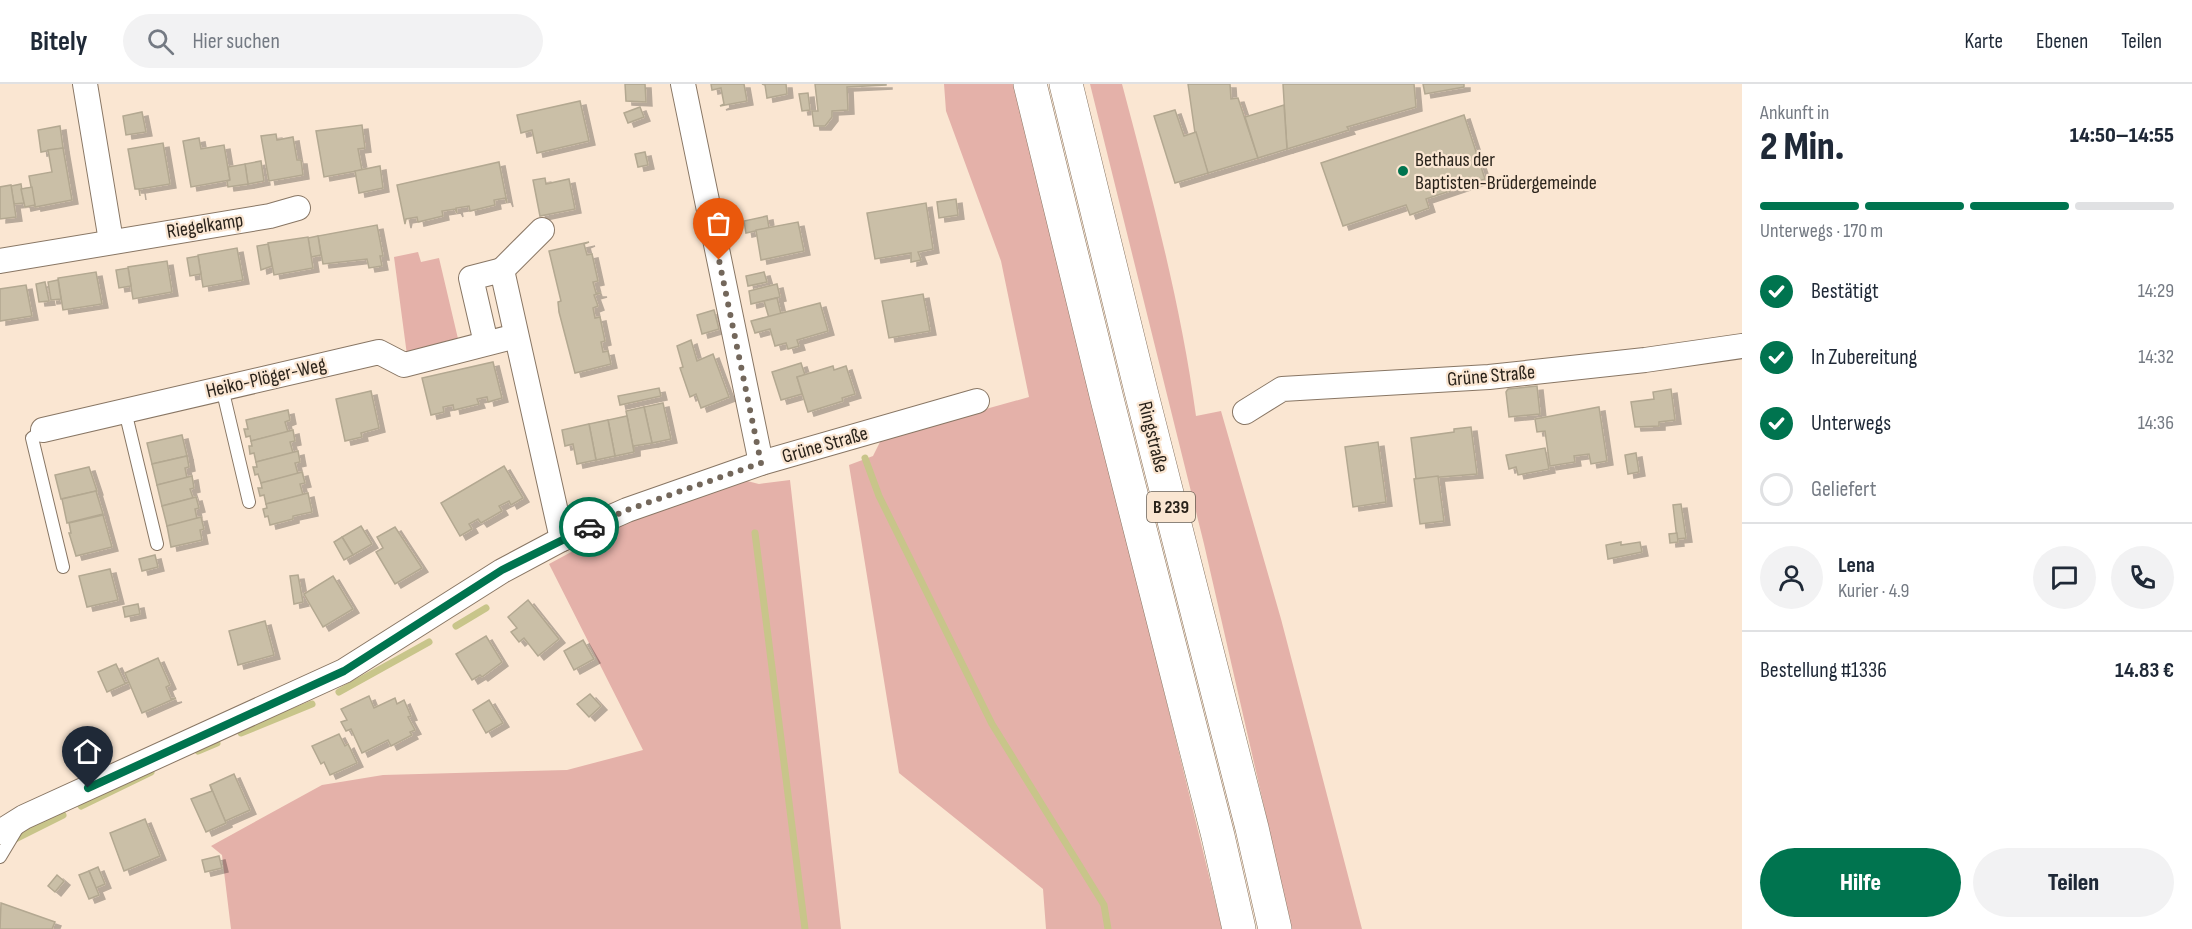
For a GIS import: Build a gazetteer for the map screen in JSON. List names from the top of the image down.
{
  "streets": {
    "highway": ["Ringstraße", "B 239"],
    "street": ["Riegelkamp", "Grüne Straße", "Heiko-Plöger-Weg"]
  },
  "places": ["Bethaus der Baptisten-Brüdergemeinde"],
  "page": {
    "header": "Bitely",
    "search": "Hier suchen",
    "nav": ["Karte", "Ebenen", "Teilen"],
    "heading": ["2 Min.", "Ankunft in", "14:50–14:55"],
    "panel": [
      "Lena",
      "Kurier · 4.9",
      "Bestellung #1336",
      "14.83 €"
    ],
    "bar": "Unterwegs · 170 m",
    "list": [
      ["Bestätigt", "14:29"],
      ["In Zubereitung", "14:32"],
      ["Unterwegs", "14:36"],
      "Geliefert"
    ],
    "buttons": ["Hilfe", "Teilen"]
  }
}
